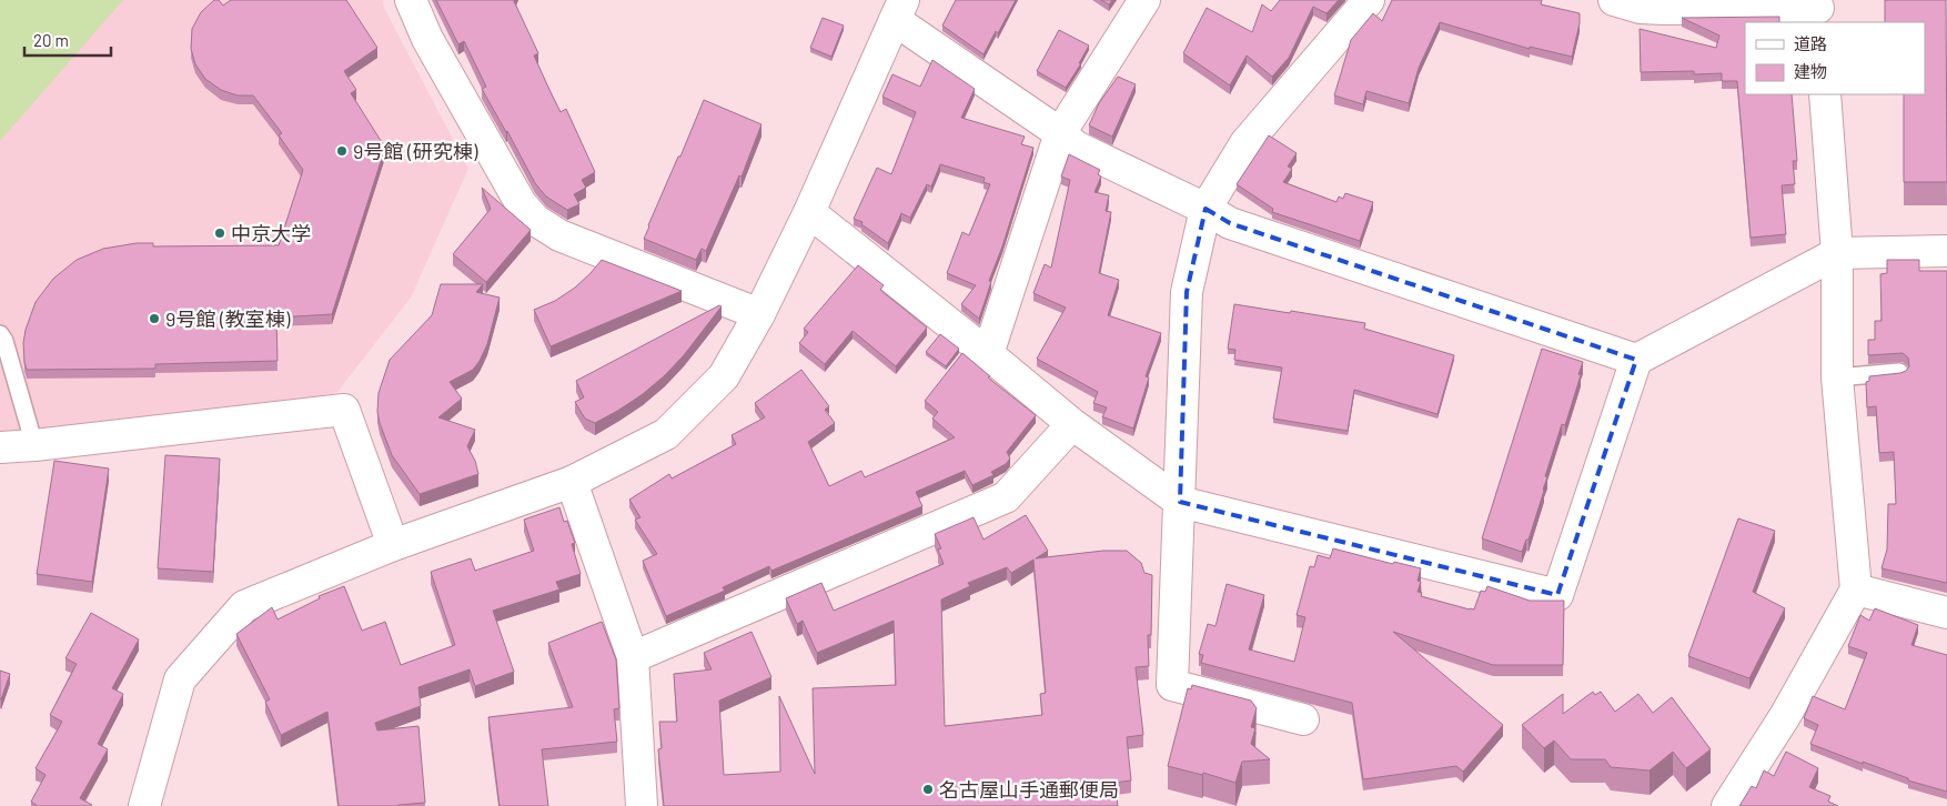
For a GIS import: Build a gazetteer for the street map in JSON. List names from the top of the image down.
{
  "places": [
    "9号館 (研究棟)",
    "中京大学",
    "9号館 (教室棟)",
    "名古屋山手通郵便局"
  ],
  "legend": ["道路", "建物"],
  "scale_bar": "20 m"
}
